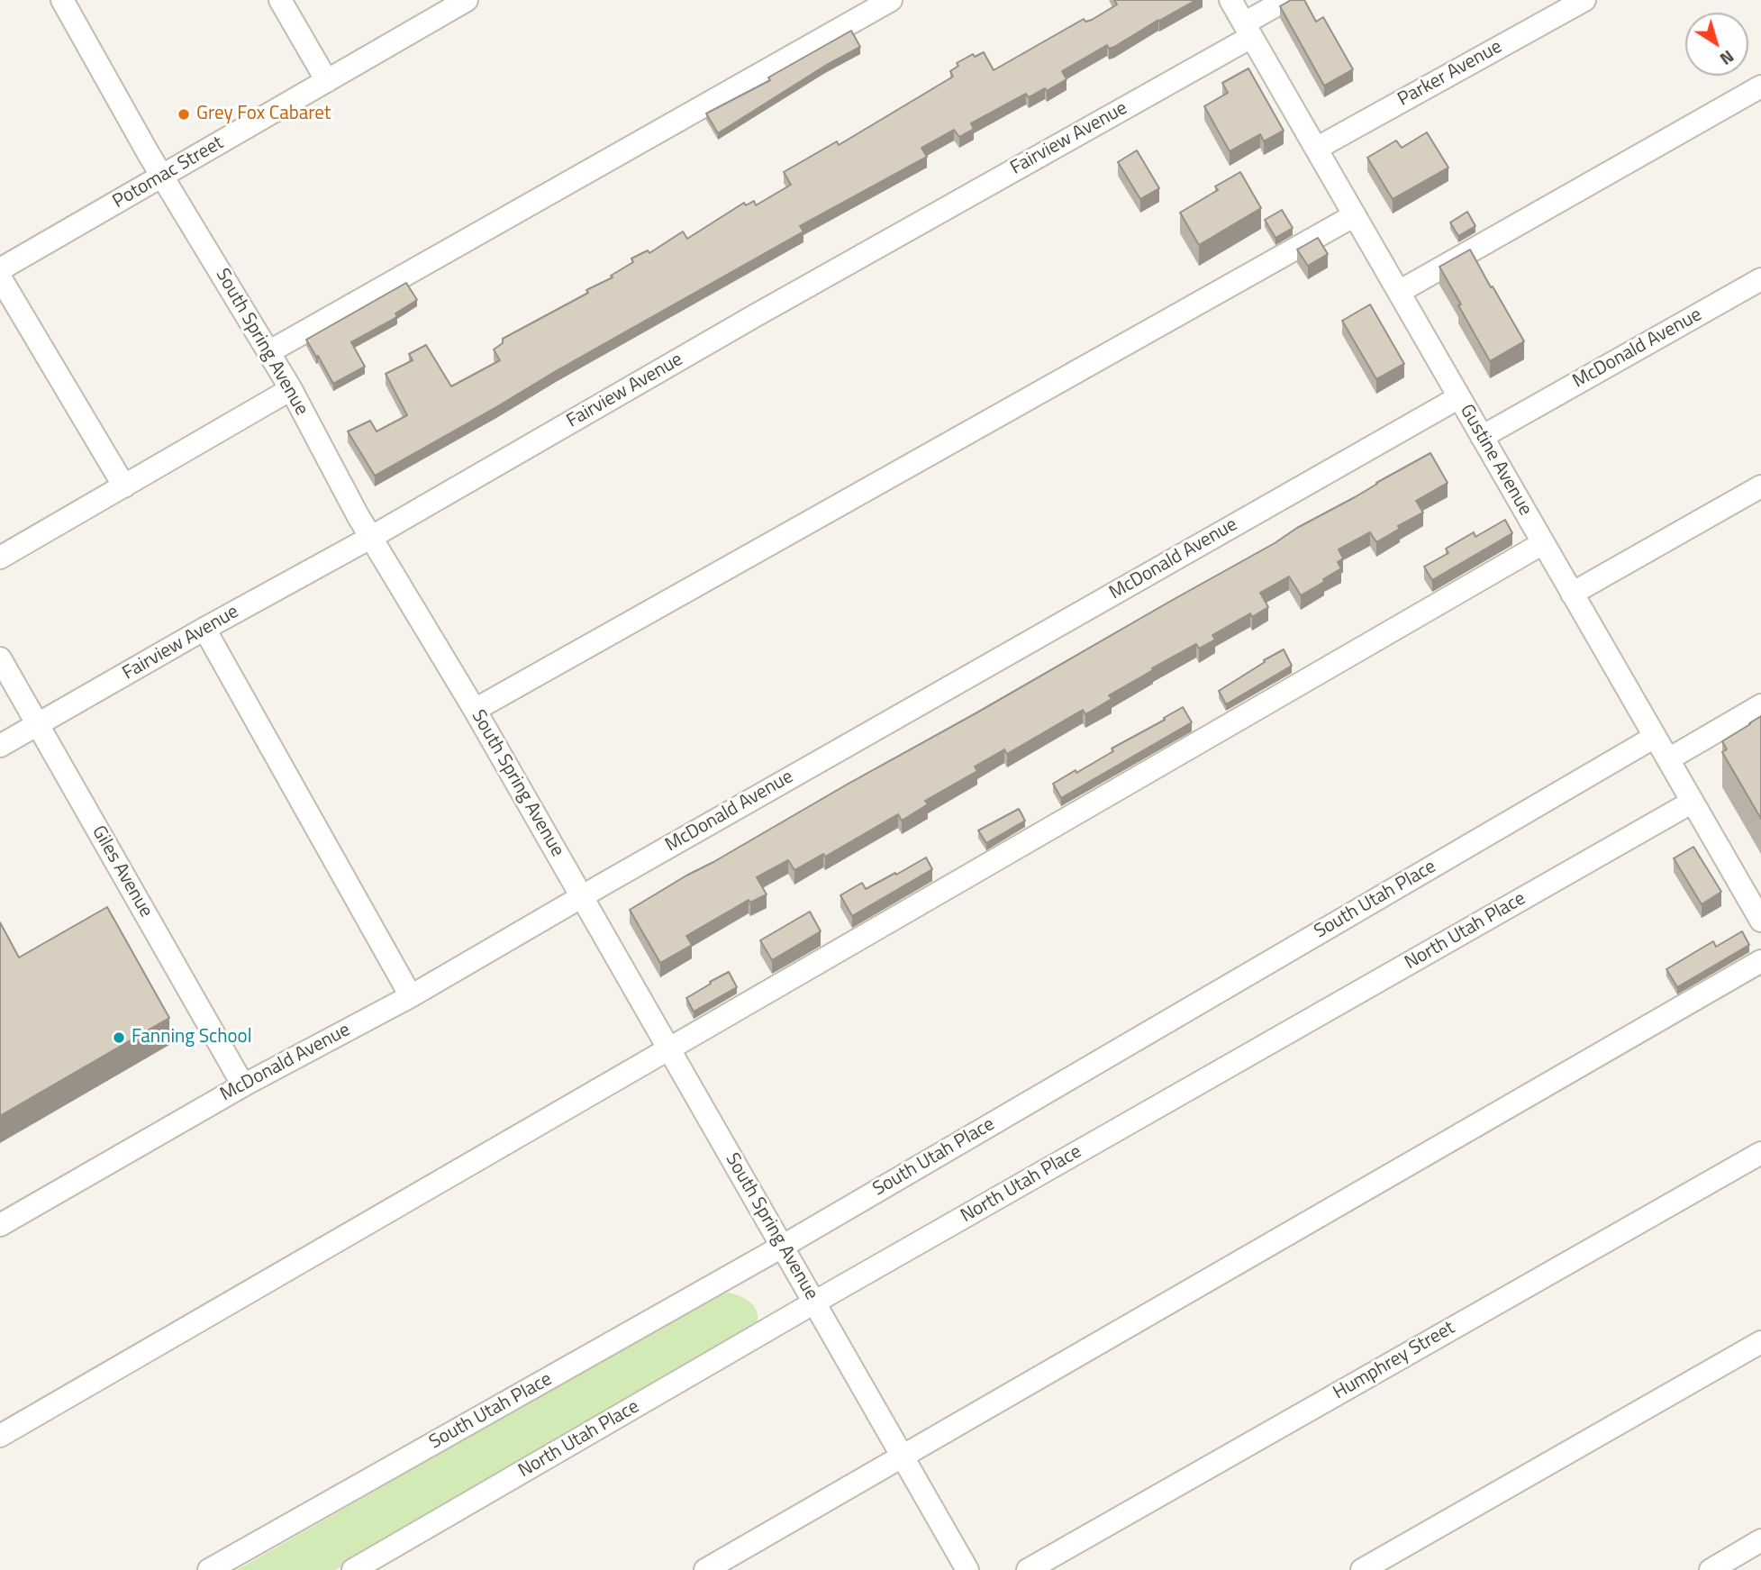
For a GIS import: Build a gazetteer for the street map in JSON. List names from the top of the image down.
{
  "streets": {
    "street": [
      "Parker Avenue",
      "Fairview Avenue",
      "Potomac Street",
      "South Spring Avenue",
      "McDonald Avenue",
      "Gustine Avenue",
      "Giles Avenue",
      "South Utah Place",
      "North Utah Place",
      "Humphrey Street"
    ]
  },
  "crossings": [
    ["Parker Avenue", "Gustine Avenue"],
    ["Fairview Avenue", "South Spring Avenue"],
    ["Fairview Avenue", "Gustine Avenue"],
    ["Fairview Avenue", "Giles Avenue"],
    ["Potomac Street", "South Spring Avenue"],
    ["South Spring Avenue", "McDonald Avenue"],
    ["South Spring Avenue", "South Utah Place"],
    ["South Spring Avenue", "North Utah Place"],
    ["McDonald Avenue", "Gustine Avenue"],
    ["McDonald Avenue", "Giles Avenue"],
    ["Gustine Avenue", "South Utah Place"],
    ["Gustine Avenue", "North Utah Place"]
  ],
  "places": ["Grey Fox Cabaret", "Fanning School"],
  "north": "bottom right"
}
